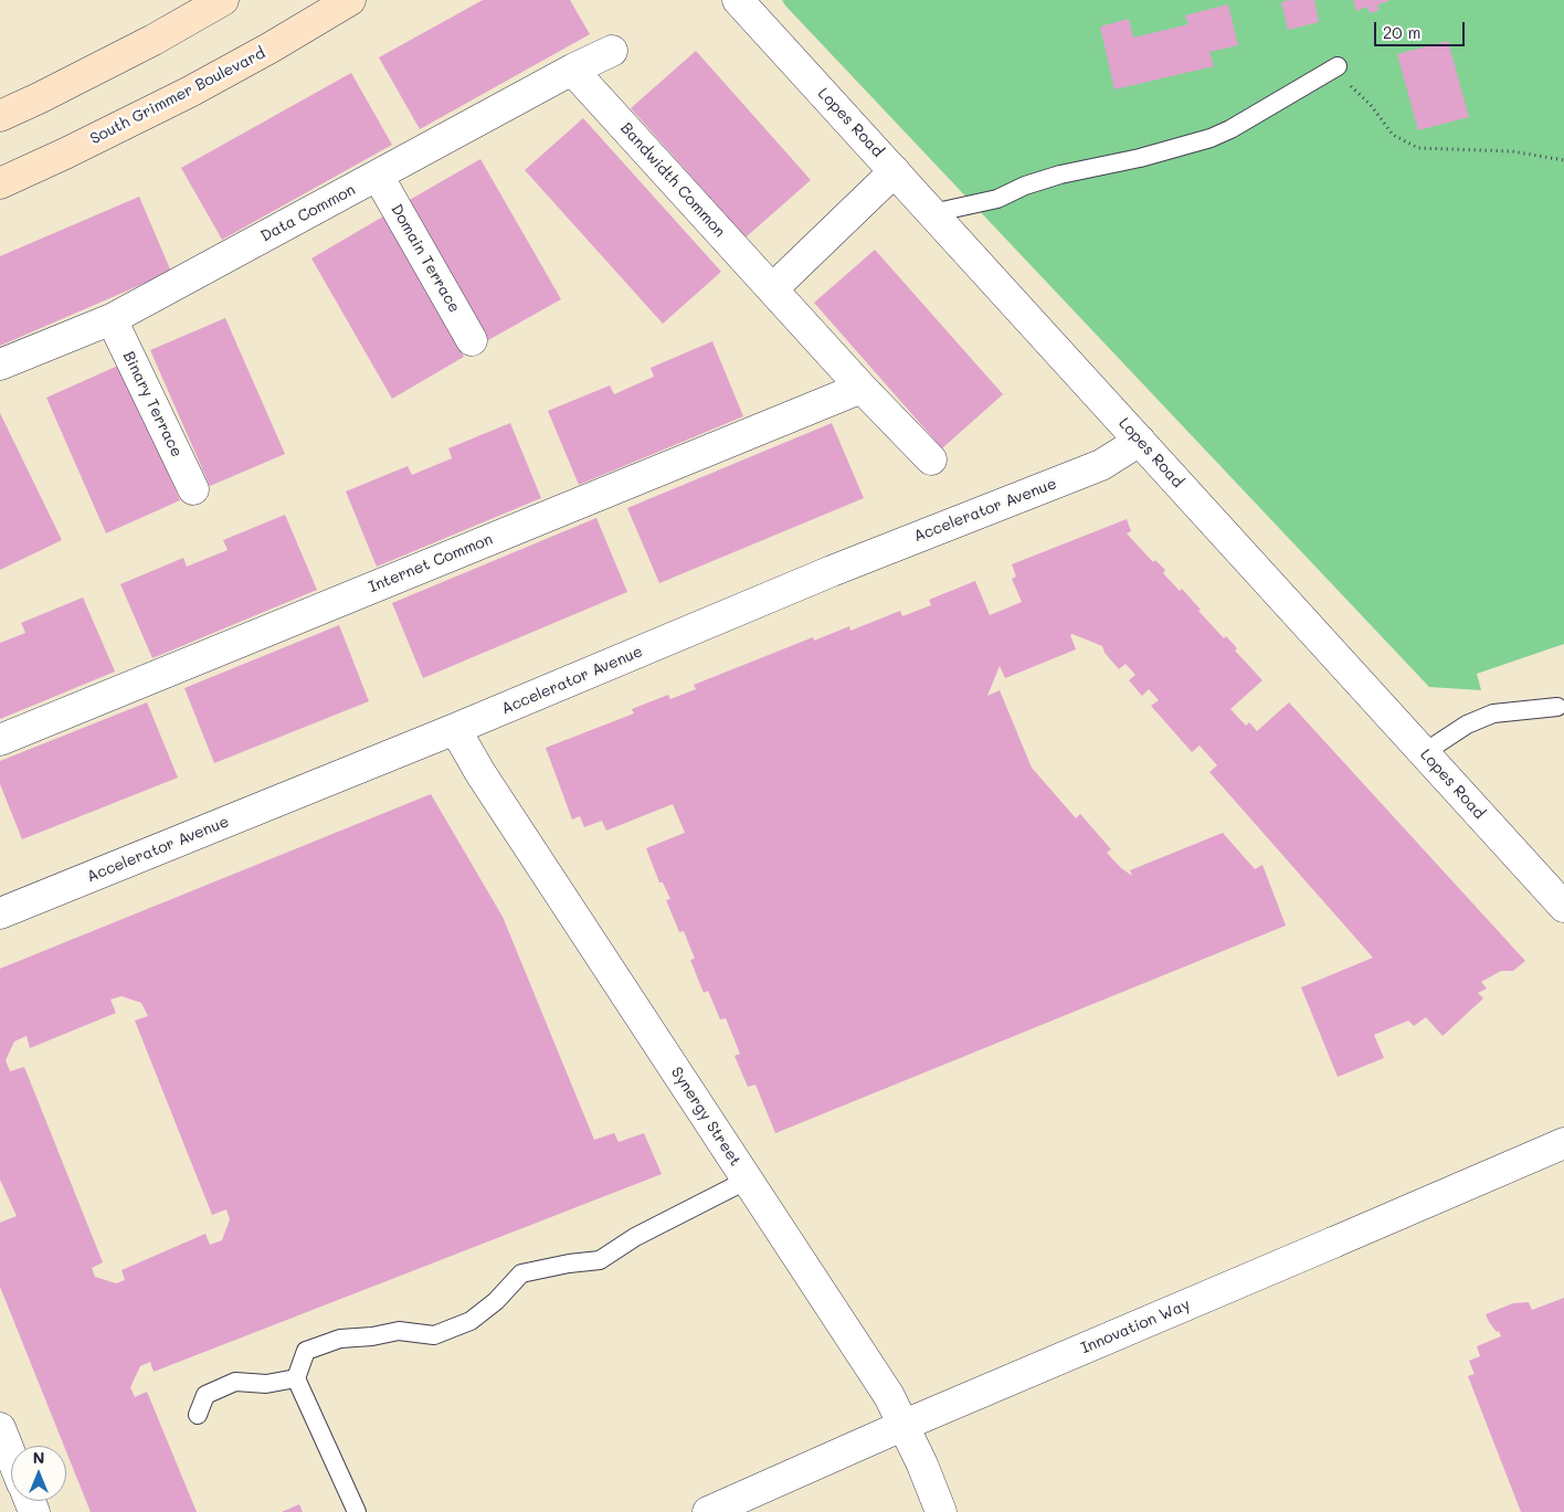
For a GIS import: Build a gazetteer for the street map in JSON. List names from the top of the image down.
{
  "streets": {
    "main road": ["South Grimmer Boulevard"],
    "street": [
      "Lopes Road",
      "Bandwidth Common",
      "Data Common",
      "Domain Terrace",
      "Binary Terrace",
      "Accelerator Avenue",
      "Internet Common",
      "Synergy Street",
      "Innovation Way"
    ]
  },
  "crossings": [
    ["Lopes Road", "Accelerator Avenue"],
    ["Bandwidth Common", "Data Common"],
    ["Bandwidth Common", "Internet Common"],
    ["Data Common", "Domain Terrace"],
    ["Data Common", "Binary Terrace"],
    ["Accelerator Avenue", "Synergy Street"],
    ["Synergy Street", "Innovation Way"]
  ],
  "scale_bar": "20 m",
  "north": "top"
}
